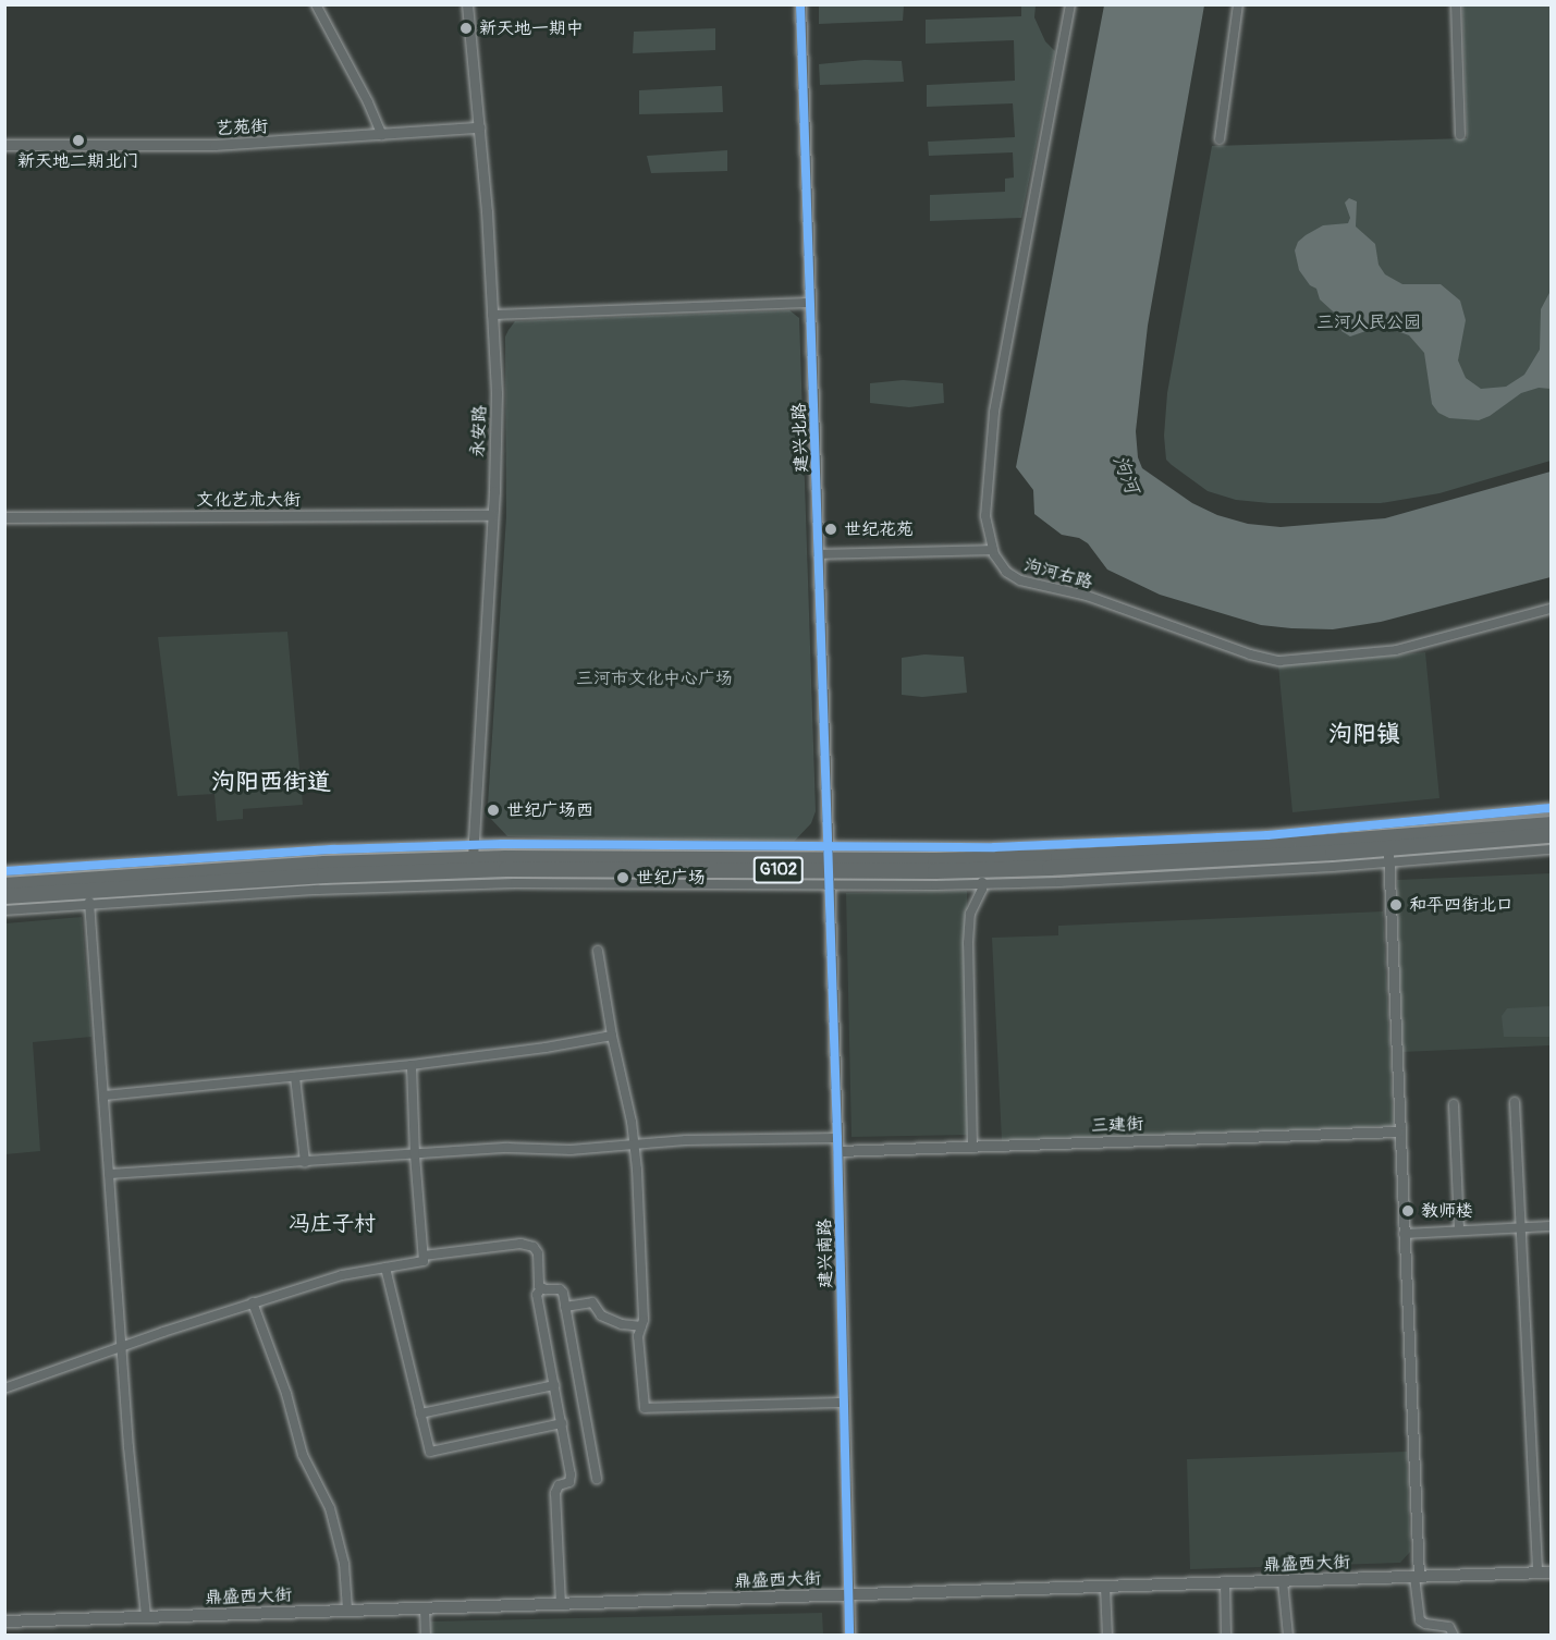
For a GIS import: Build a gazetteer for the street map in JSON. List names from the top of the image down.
{
  "streets": {
    "highway": ["G102"],
    "main road": ["鼎盛西大街"],
    "street": [
      "艺苑街",
      "永安路",
      "建兴北路",
      "文化艺术大街",
      "泃河右路",
      "三建街",
      "建兴南路"
    ]
  },
  "crossings": [
    ["艺苑街", "永安路"],
    ["永安路", "文化艺术大街"],
    ["永安路", "G102"],
    ["建兴北路", "G102"],
    ["建兴北路", "建兴南路"],
    ["G102", "建兴南路"],
    ["三建街", "建兴南路"],
    ["建兴南路", "鼎盛西大街"]
  ],
  "districts": ["泃阳镇", "泃阳西街道", "冯庄子村"],
  "water": ["泃河"],
  "parks": ["三河人民公园", "三河市文化中心广场"],
  "places": [
    "新天地一期中",
    "新天地二期北门",
    "世纪花苑",
    "世纪广场西",
    "世纪广场",
    "和平四街北口",
    "教师楼"
  ]
}
